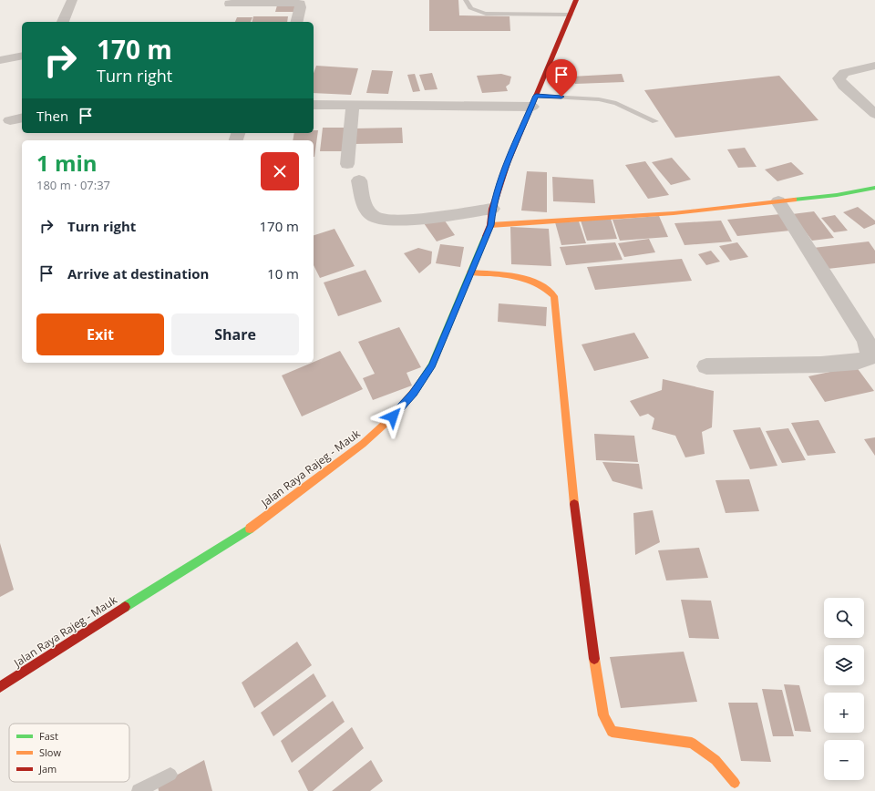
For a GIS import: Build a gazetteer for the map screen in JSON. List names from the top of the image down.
{
  "streets": {
    "main road": ["Jalan Raya Rajeg - Mauk"]
  },
  "legend": ["Fast", "Slow", "Jam"],
  "page": {
    "turn": ["170 m", "Turn right"],
    "then": "Then",
    "heading": ["1 min", "180 m · 07:37"],
    "list": [
      {
        "name": "Turn right",
        "value": "170 m"
      },
      {
        "name": "Arrive at destination",
        "value": "10 m"
      }
    ],
    "buttons": ["Exit", "Share"],
    "map_buttons": ["+", "−"]
  }
}
